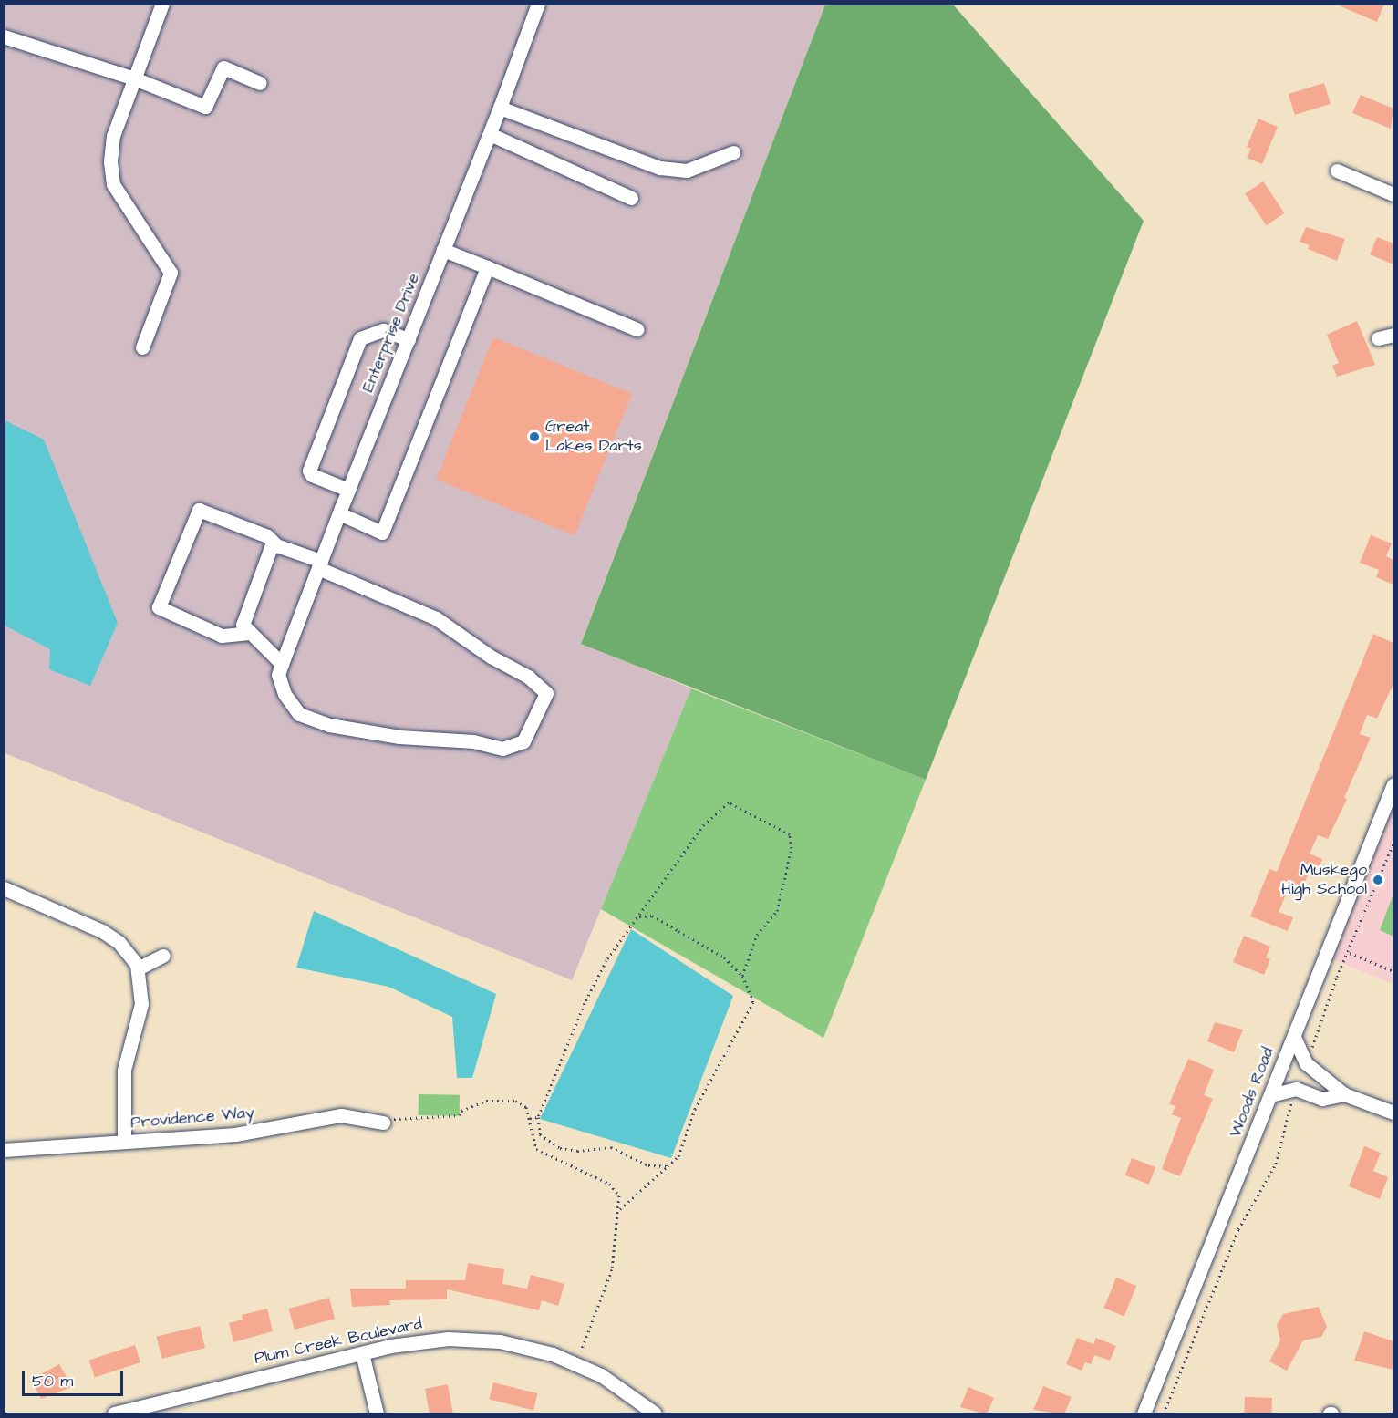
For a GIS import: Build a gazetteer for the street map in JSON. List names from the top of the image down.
{
  "streets": {
    "street": [
      "Enterprise Drive",
      "Woods Road",
      "Providence Way",
      "Plum Creek Boulevard"
    ]
  },
  "places": ["Great Lakes Darts", "Muskego High School"],
  "scale_bar": "50 m"
}
